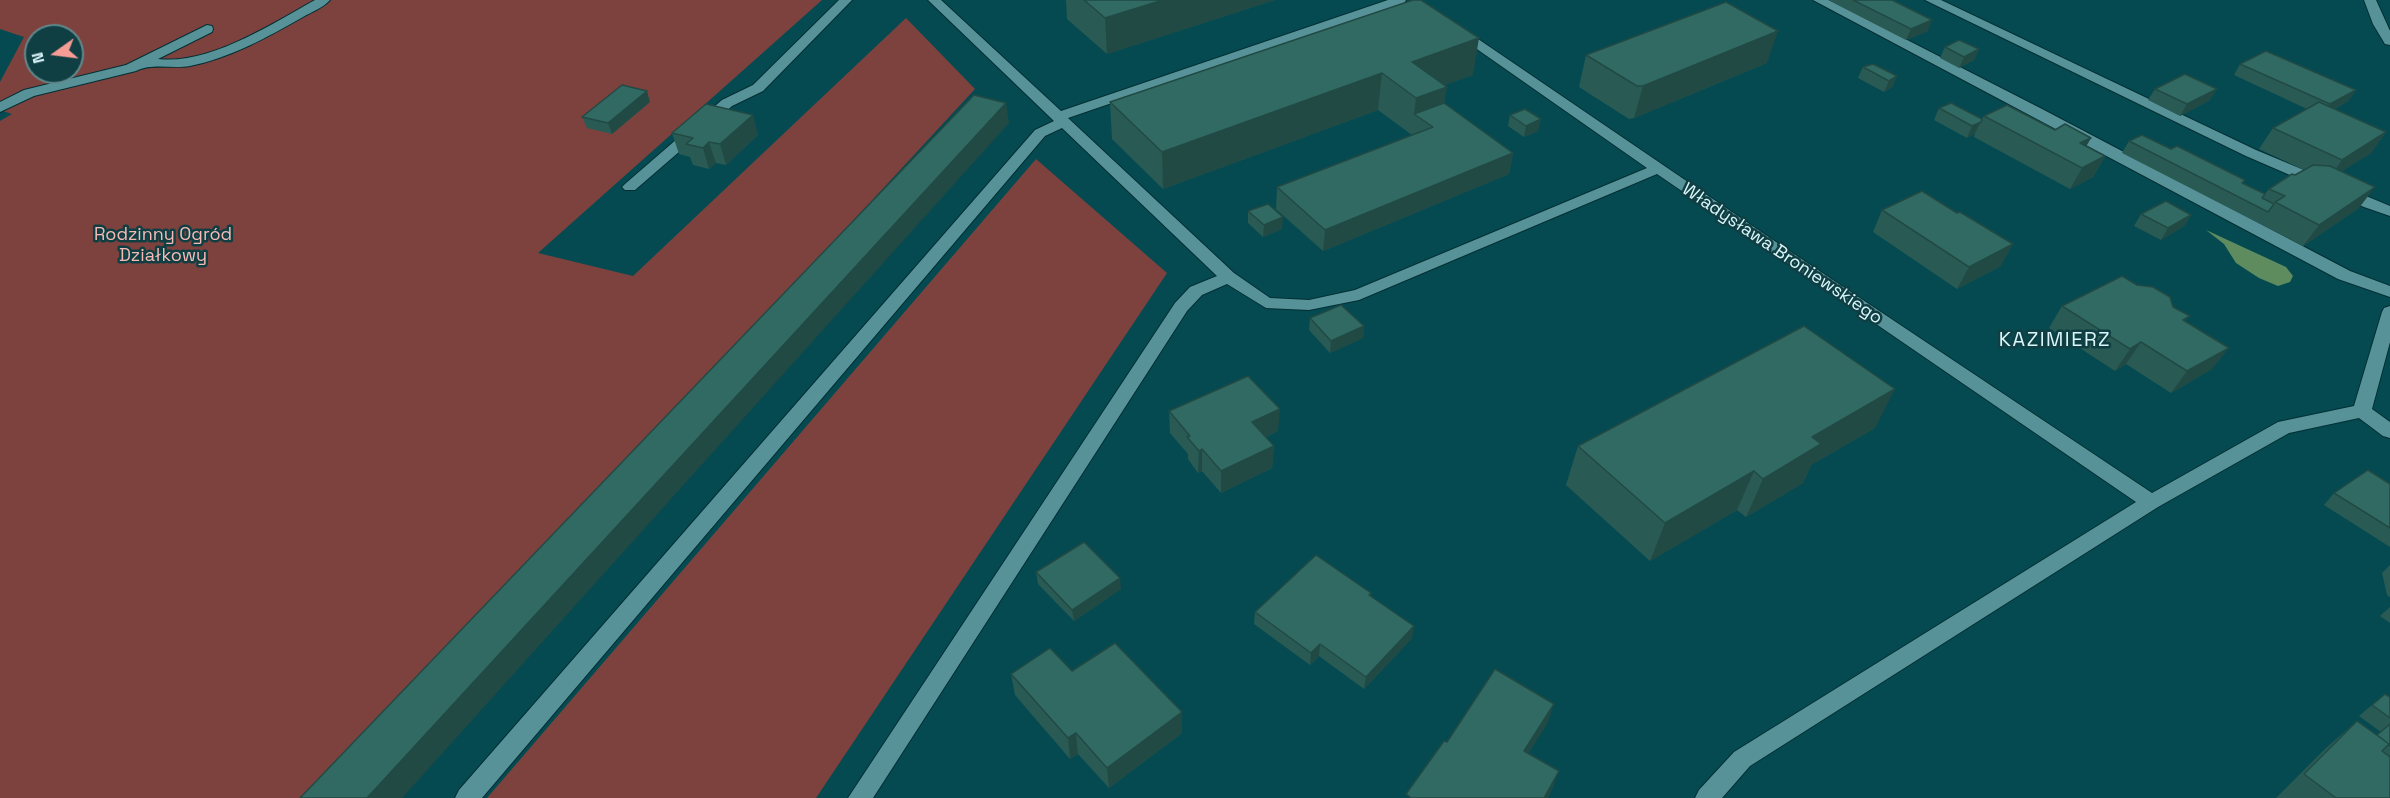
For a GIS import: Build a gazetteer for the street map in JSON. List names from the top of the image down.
{
  "streets": {
    "street": ["Władysława Broniewskiego"]
  },
  "districts": ["KAZIMIERZ"],
  "parks": ["Rodzinny Ogród Działkowy"],
  "north": "left"
}
